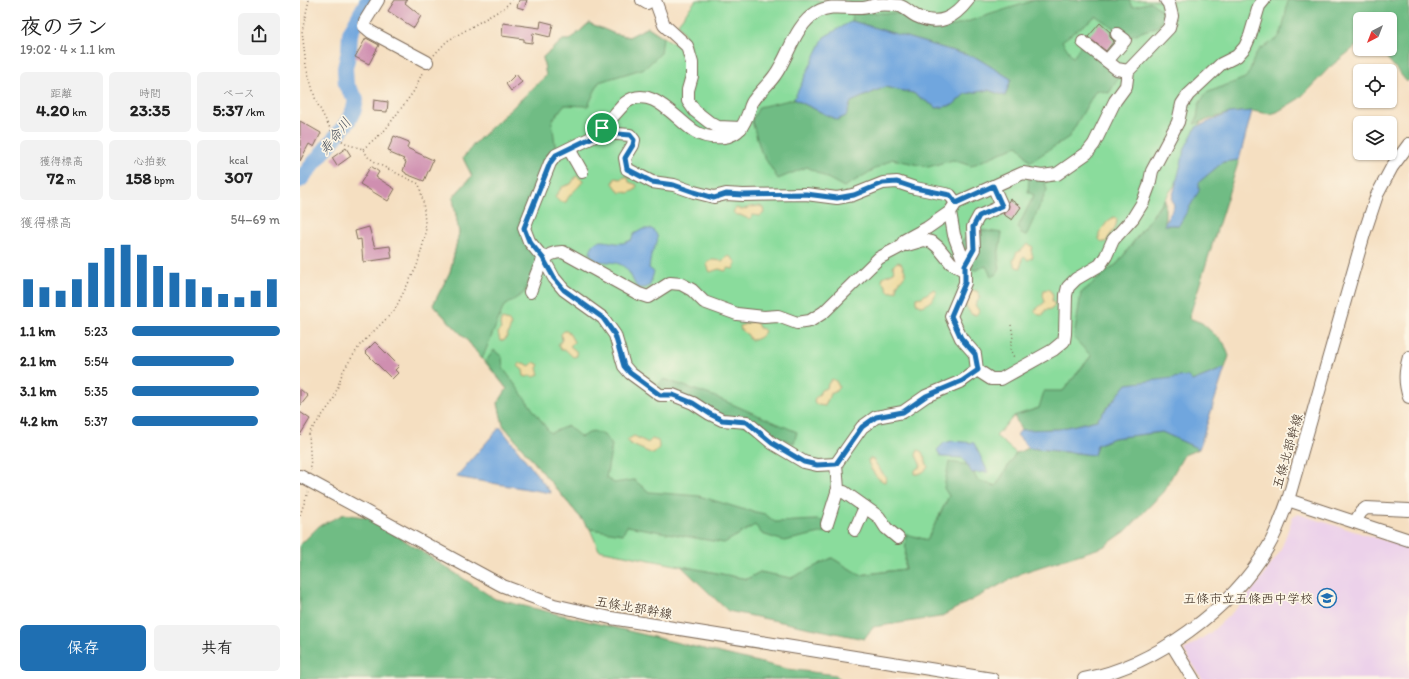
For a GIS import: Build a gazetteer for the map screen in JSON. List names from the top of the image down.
{
  "streets": {
    "street": ["五條北部幹線"]
  },
  "water": ["寿命川"],
  "places": {
    "school or university": ["五條市立五條西中学校"]
  },
  "north": "bottom left",
  "page": {
    "heading": ["夜のラン", "19:02 · 4 × 1.1 km"],
    "stats": [
      ["距離", "4.20 km"],
      ["時間", "23:35"],
      ["ペース", "5:37 /km"],
      ["獲得標高", "72 m"],
      ["心拍数", "158 bpm"],
      ["kcal", "307"]
    ],
    "chart": ["獲得標高", "54–69 m"],
    "list": [
      {
        "name": "1.1 km",
        "note": "5:23"
      },
      {
        "name": "2.1 km",
        "note": "5:54"
      },
      {
        "name": "3.1 km",
        "note": "5:35"
      },
      {
        "name": "4.2 km",
        "note": "5:37"
      }
    ],
    "buttons": ["保存", "共有"]
  }
}
